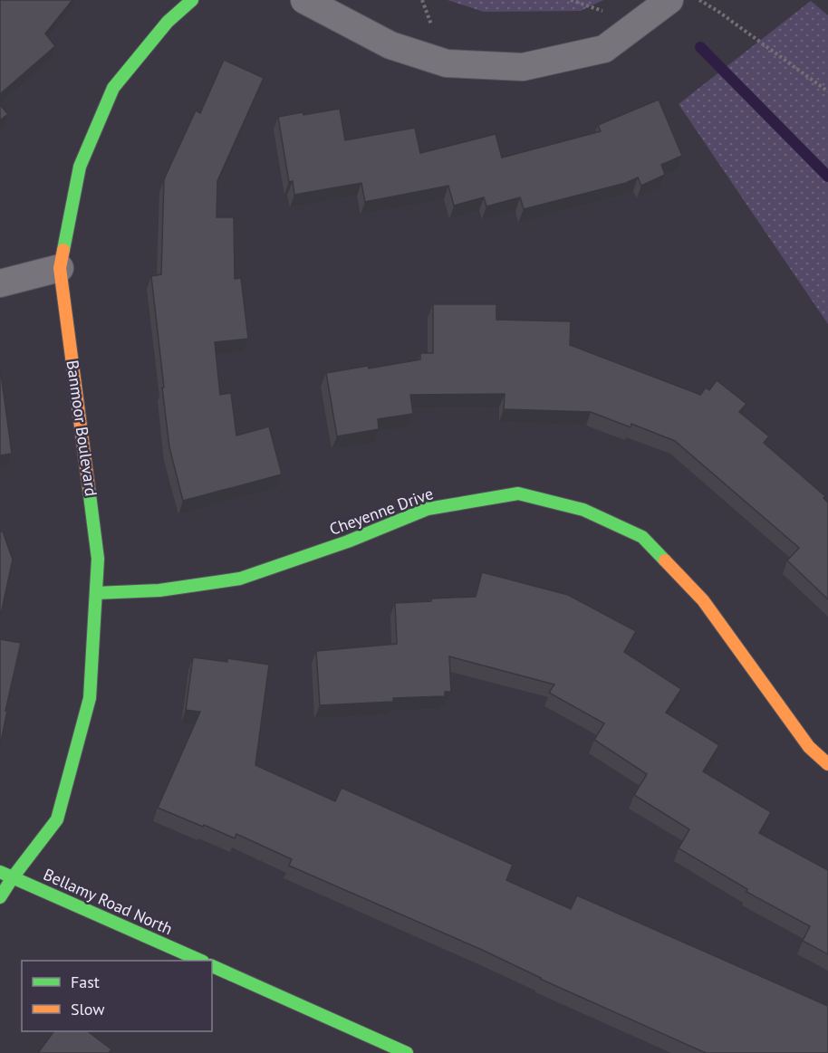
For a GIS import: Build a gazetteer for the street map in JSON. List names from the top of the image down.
{
  "streets": {
    "street": ["Banmoor Boulevard", "Cheyenne Drive", "Bellamy Road North"]
  },
  "crossings": [
    ["Banmoor Boulevard", "Cheyenne Drive"],
    ["Banmoor Boulevard", "Bellamy Road North"]
  ],
  "legend": ["Fast", "Slow"]
}
